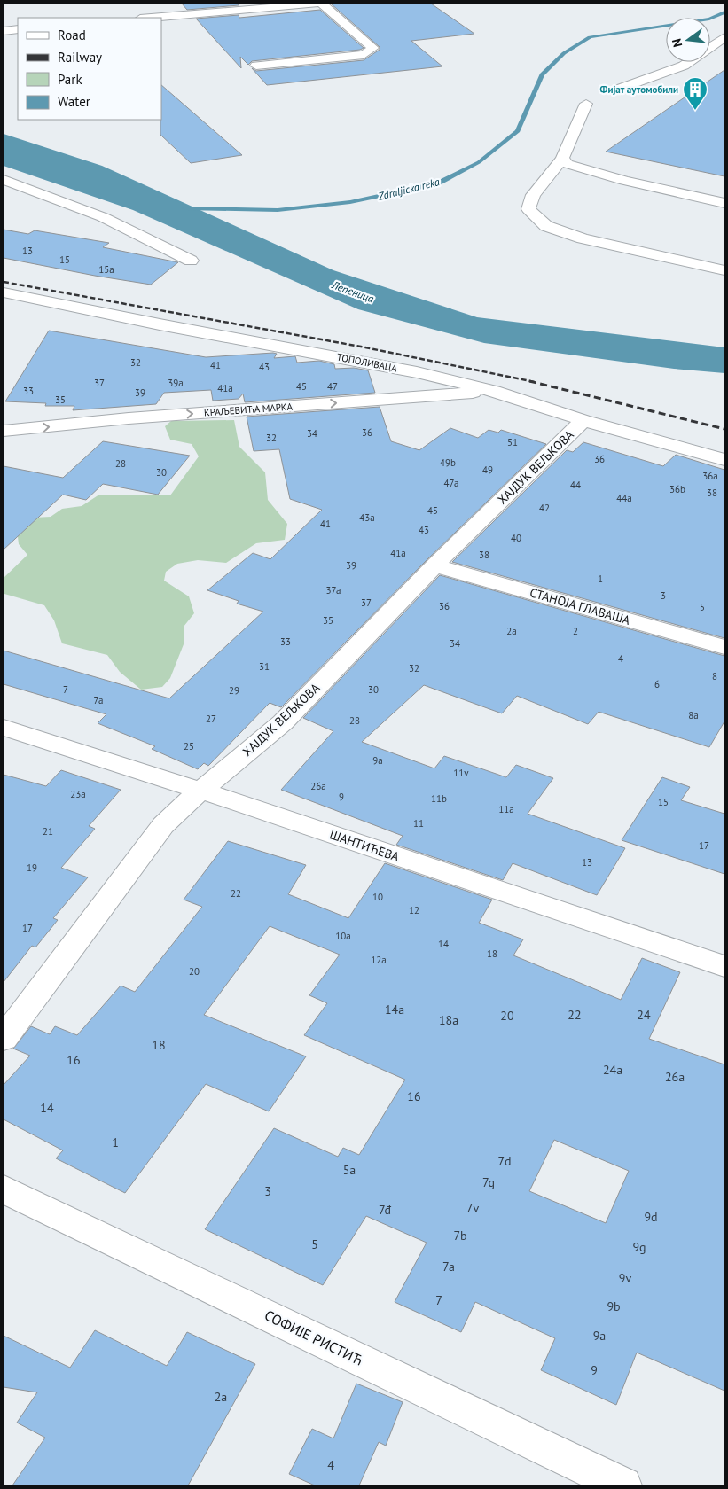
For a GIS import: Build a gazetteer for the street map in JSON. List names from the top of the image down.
{
  "streets": {
    "street": [
      "ТОПОЛИВАЦА",
      "КРАЉЕВИЋА МАРКА",
      "ХАЈДУК ВЕЉКОВА",
      "СТАНОЈА ГЛАВАША",
      "ШАНТИЋЕВА",
      "СОФИЈЕ РИСТИЋ"
    ]
  },
  "crossings": [
    ["ТОПОЛИВАЦА", "КРАЉЕВИЋА МАРКА"],
    ["ТОПОЛИВАЦА", "ХАЈДУК ВЕЉКОВА"],
    ["ХАЈДУК ВЕЉКОВА", "СТАНОЈА ГЛАВАША"],
    ["ХАЈДУК ВЕЉКОВА", "ШАНТИЋЕВА"]
  ],
  "one_way": ["КРАЉЕВИЋА МАРКА"],
  "water": ["Zdraljicka reka", "Лепеница"],
  "places": {
    "building": ["Фијат аутомобили"]
  },
  "house_numbers": [
    "13",
    "15",
    "15a",
    "32",
    "41",
    "43",
    "37",
    "39a",
    "45",
    "47",
    "41a",
    "33",
    "39",
    "35",
    "36",
    "34",
    "32",
    "51",
    "36",
    "49b",
    "28",
    "49",
    "30",
    "36a",
    "47a",
    "44",
    "36b",
    "38",
    "44a",
    "42",
    "45",
    "43a",
    "41",
    "43",
    "40",
    "41a",
    "38",
    "39",
    "1",
    "37a",
    "3",
    "37",
    "36",
    "5",
    "35",
    "2a",
    "2",
    "33",
    "34",
    "4",
    "31",
    "32",
    "8",
    "6",
    "7",
    "30",
    "29",
    "7a",
    "8a",
    "27",
    "28",
    "25",
    "9a",
    "11v",
    "26a",
    "23a",
    "9",
    "11b",
    "15",
    "11a",
    "11",
    "21",
    "17",
    "13",
    "19",
    "22",
    "10",
    "12",
    "17",
    "10a",
    "14",
    "18",
    "12a",
    "20",
    "14a",
    "22",
    "24",
    "20",
    "18a",
    "18",
    "16",
    "24a",
    "26a",
    "16",
    "14",
    "1",
    "7d",
    "5a",
    "7g",
    "3",
    "7v",
    "7đ",
    "9d",
    "7b",
    "5",
    "9g",
    "7a",
    "9v",
    "7",
    "9b",
    "9a",
    "9",
    "2a",
    "4"
  ],
  "legend": [
    "Road",
    "Railway",
    "Park",
    "Water"
  ],
  "north": "left"
}
